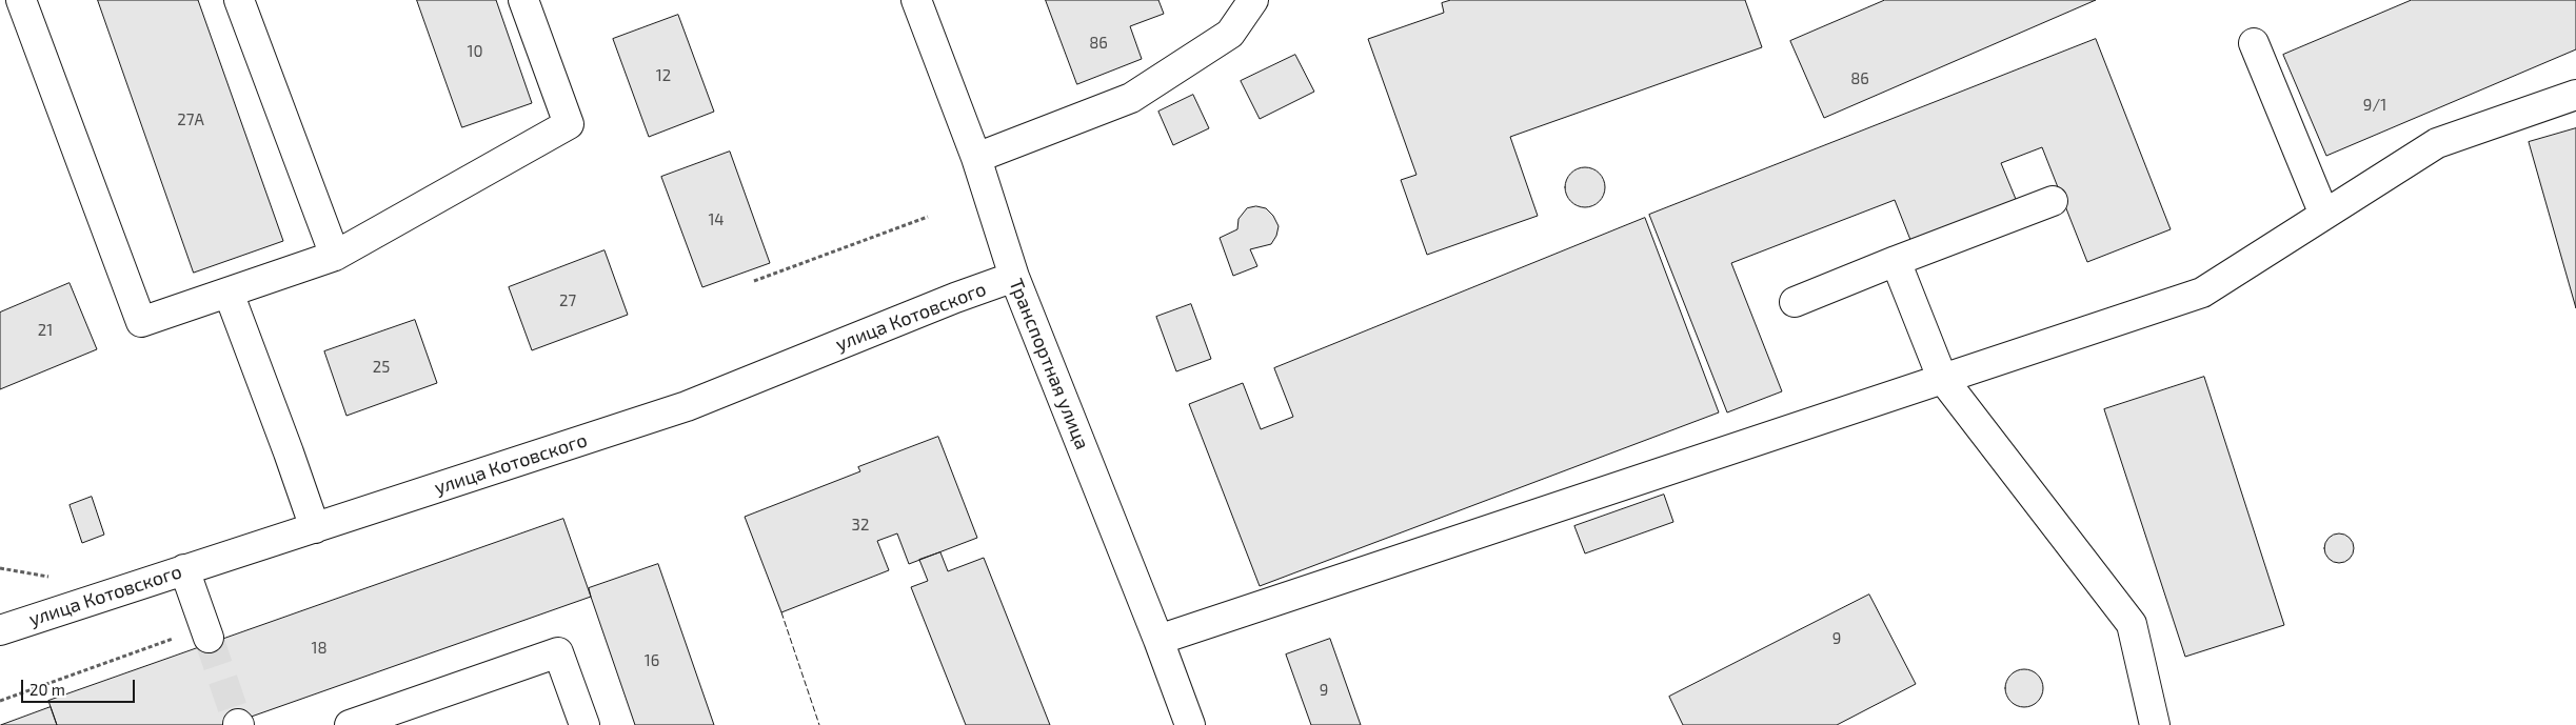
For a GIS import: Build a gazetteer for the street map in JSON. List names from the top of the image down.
{
  "streets": {
    "street": ["улица Котовского", "Транспортная улица"]
  },
  "crossings": [
    ["улица Котовского", "Транспортная улица"]
  ],
  "house_numbers": [
    "86",
    "10",
    "12",
    "86",
    "9/1",
    "27А",
    "14",
    "27",
    "21",
    "25",
    "32",
    "9",
    "18",
    "16",
    "9"
  ],
  "scale_bar": "20 m"
}
